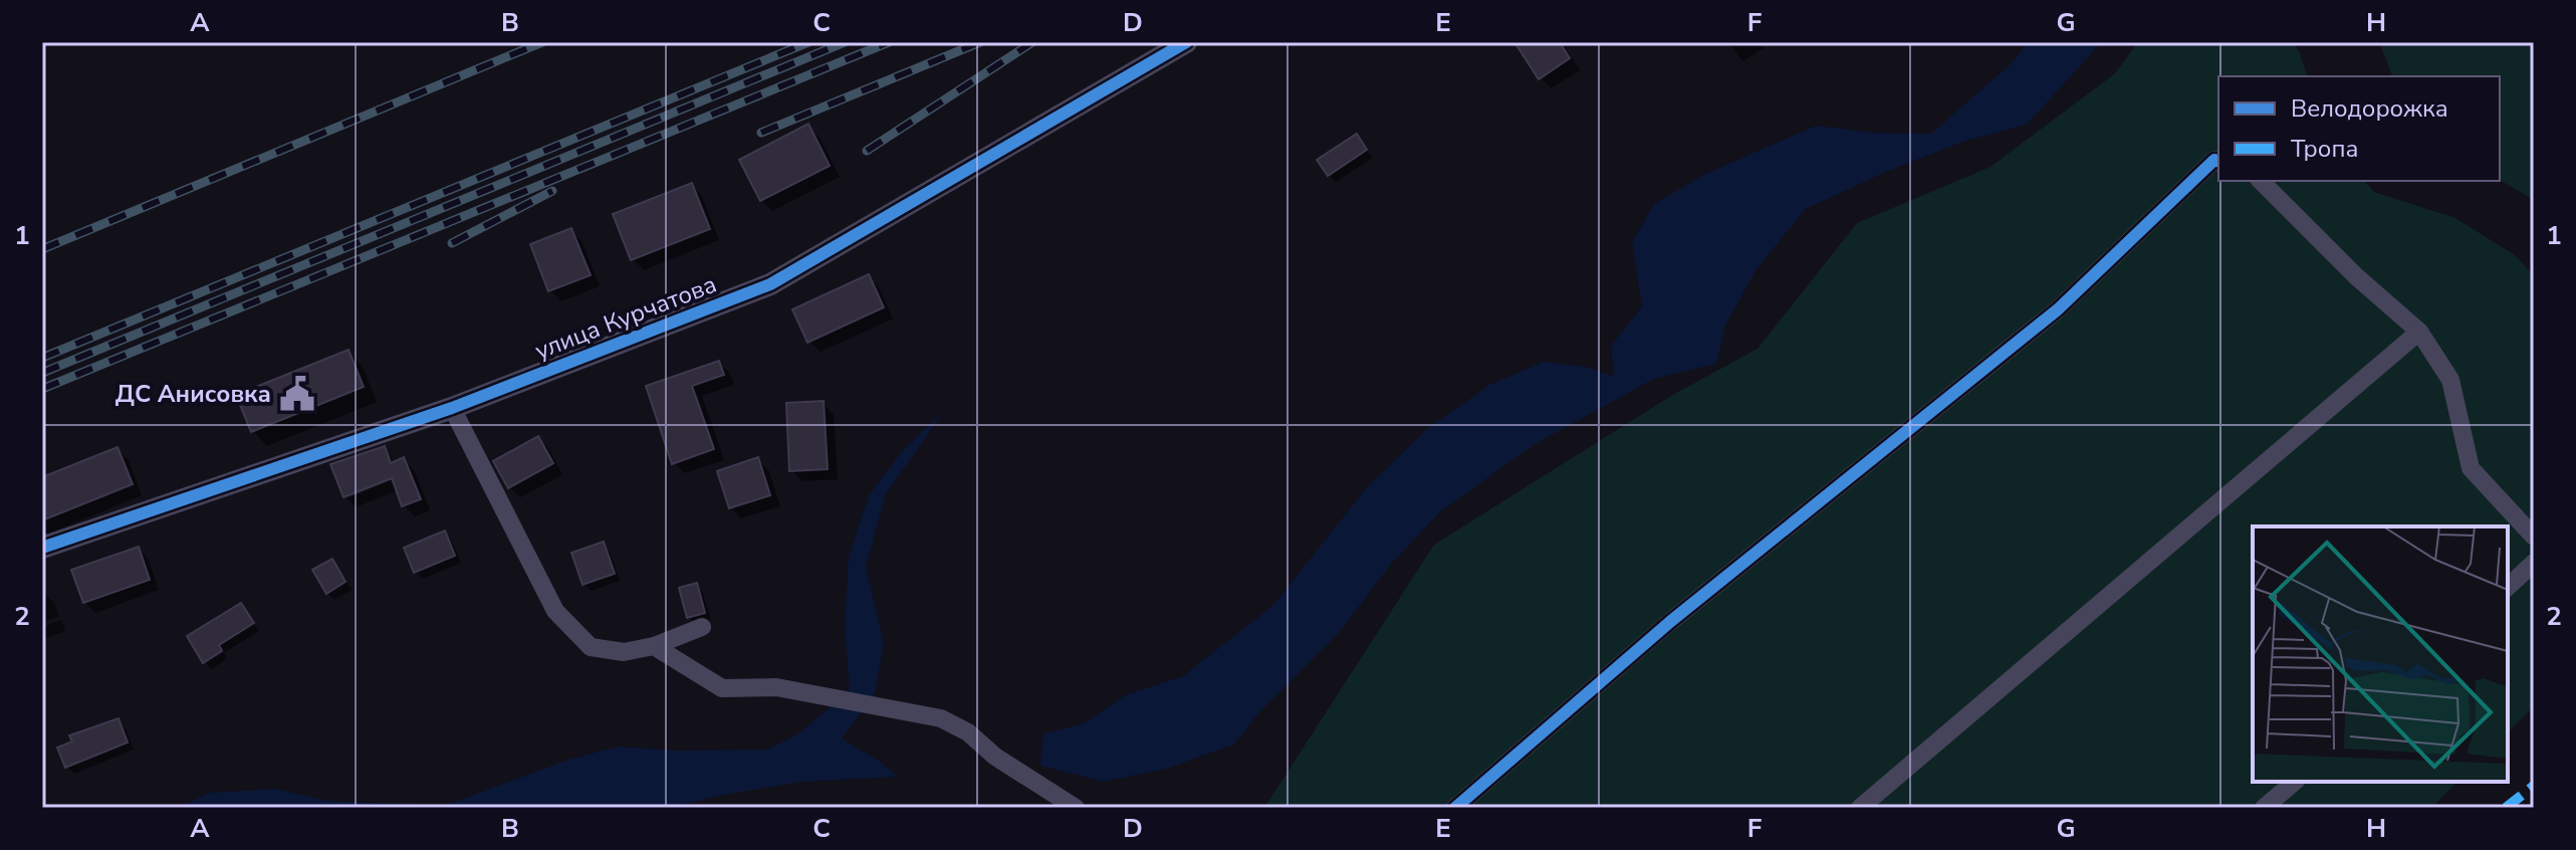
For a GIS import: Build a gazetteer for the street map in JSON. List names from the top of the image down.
{
  "streets": {
    "street": ["улица Курчатова"]
  },
  "places": {
    "public building": ["ДС Анисовка"]
  },
  "legend": ["Велодорожка", "Тропа"],
  "grid": {
    "columns": [
      "A",
      "B",
      "C",
      "D",
      "E",
      "F",
      "G",
      "H"
    ],
    "rows": ["1", "2"]
  }
}
